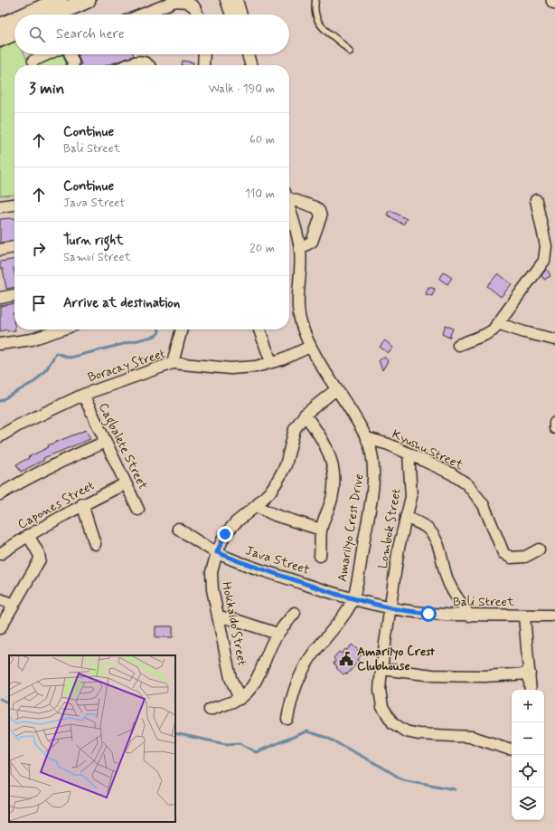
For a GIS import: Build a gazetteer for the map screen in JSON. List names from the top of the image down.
{
  "streets": {
    "street": [
      "Boracay Street",
      "Cagbalete Street",
      "Kyushu Street",
      "Capones Street",
      "Amarilyo Crest Drive",
      "Lombok Street",
      "Java Street",
      "Bali Street",
      "Hokkaido Street"
    ]
  },
  "crossings": [
    ["Boracay Street", "Cagbalete Street"],
    ["Boracay Street", "Amarilyo Crest Drive"],
    ["Cagbalete Street", "Capones Street"],
    ["Kyushu Street", "Amarilyo Crest Drive"],
    ["Kyushu Street", "Lombok Street"],
    ["Amarilyo Crest Drive", "Java Street"],
    ["Amarilyo Crest Drive", "Bali Street"],
    ["Amarilyo Crest Drive", "Hokkaido Street"],
    ["Lombok Street", "Bali Street"],
    ["Java Street", "Bali Street"],
    ["Java Street", "Hokkaido Street"]
  ],
  "places": {
    "public building": ["Amarilyo Crest Clubhouse"]
  },
  "page": {
    "search": "Search here",
    "heading": ["3 min", "Walk · 190 m"],
    "list": [
      ["Continue", "Bali Street", "60 m"],
      ["Continue", "Java Street", "110 m"],
      ["Turn right", "Samui Street", "20 m"],
      "Arrive at destination"
    ],
    "map_buttons": ["+", "−"]
  }
}
